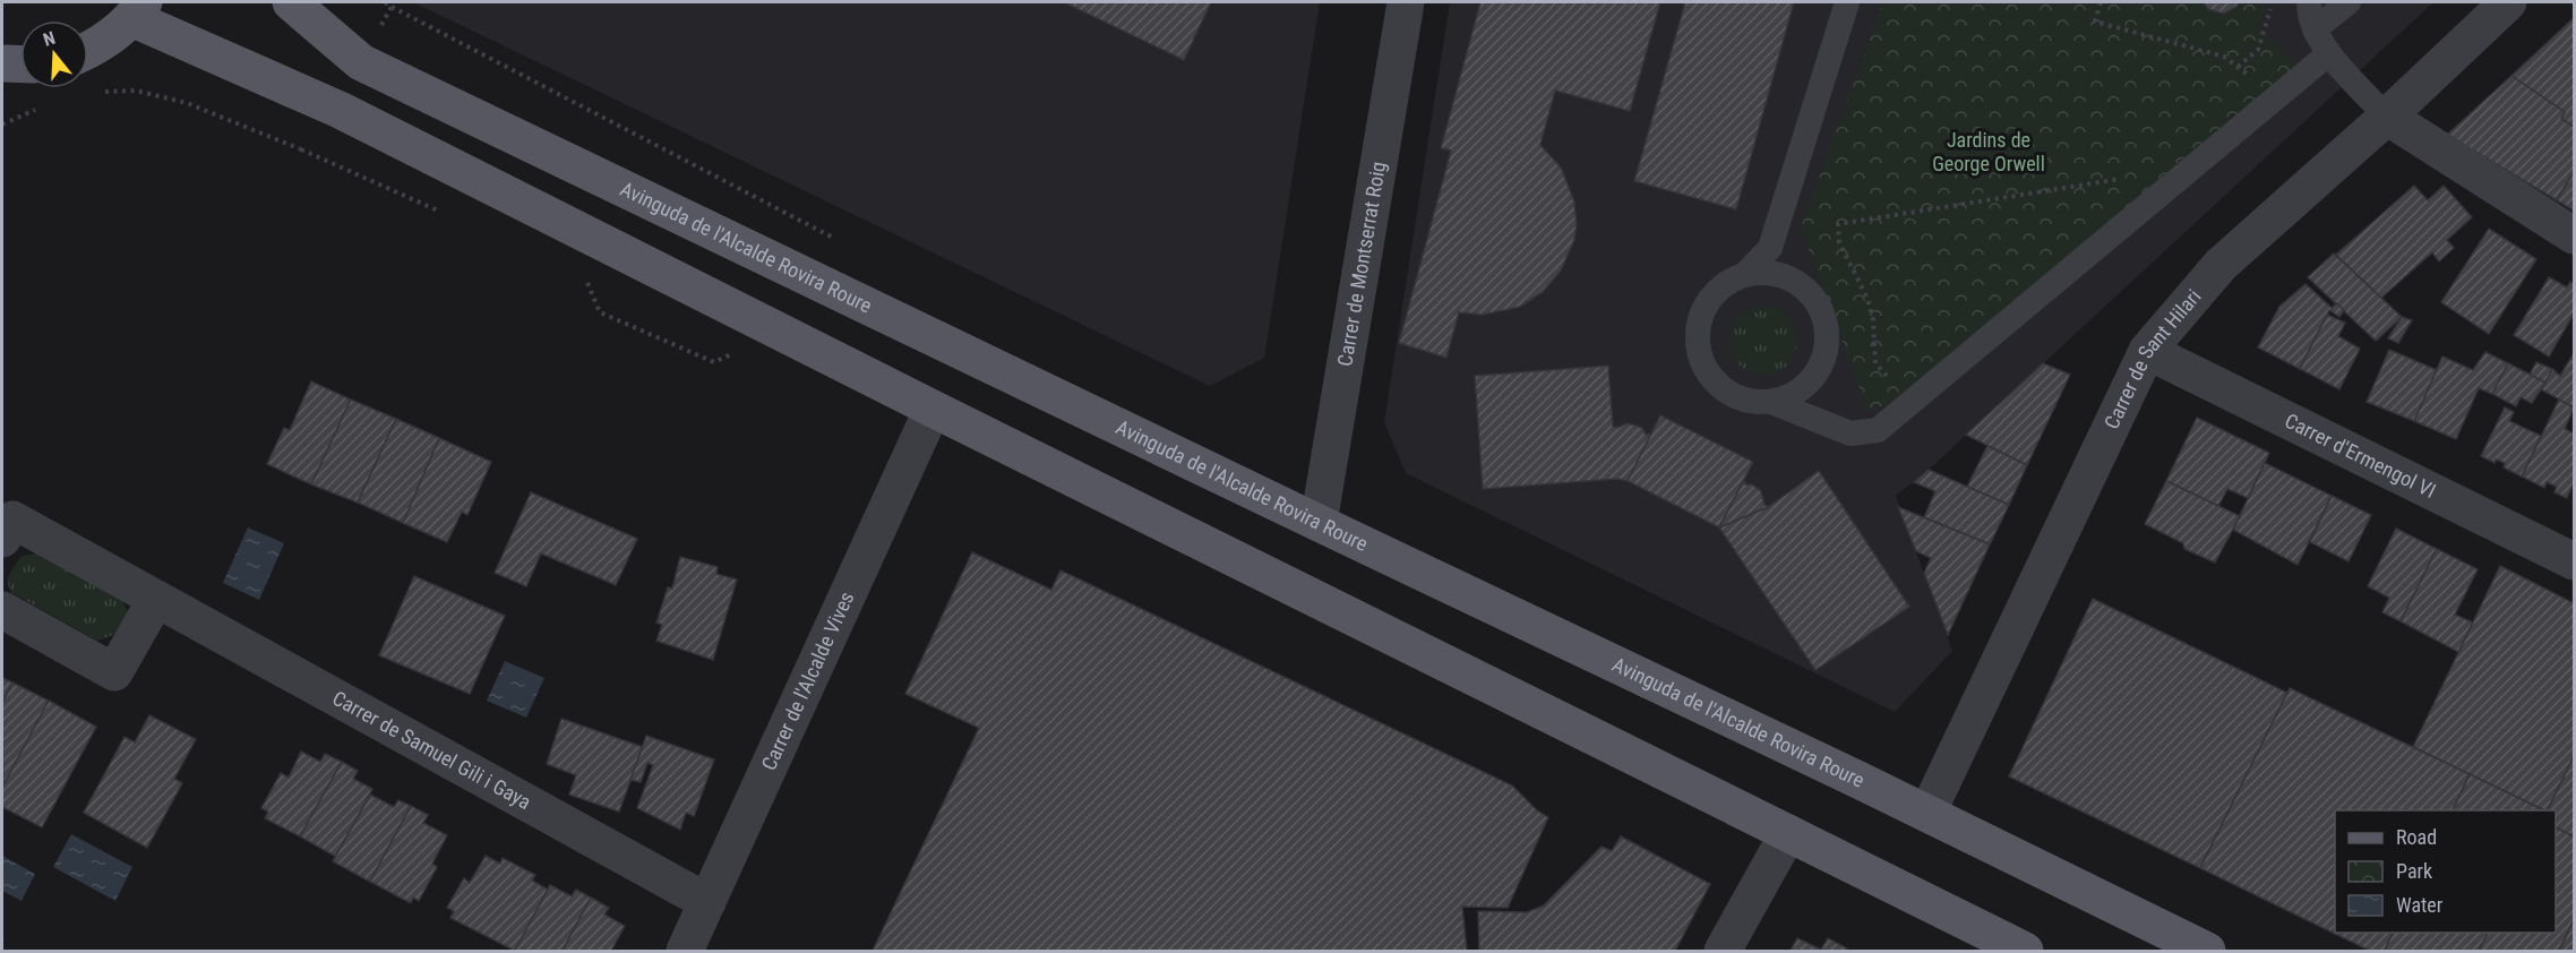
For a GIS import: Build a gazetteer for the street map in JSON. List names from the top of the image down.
{
  "streets": {
    "main road": ["Avinguda de l'Alcalde Rovira Roure"],
    "street": [
      "Carrer de Montserrat Roig",
      "Carrer de Sant Hilari",
      "Carrer d'Ermengol VI",
      "Carrer de l'Alcalde Vives",
      "Carrer de Samuel Gili i Gaya"
    ]
  },
  "crossings": [
    ["Avinguda de l'Alcalde Rovira Roure", "Carrer de Montserrat Roig"],
    ["Avinguda de l'Alcalde Rovira Roure", "Carrer de Sant Hilari"],
    ["Carrer de Sant Hilari", "Carrer d'Ermengol VI"],
    ["Carrer de l'Alcalde Vives", "Carrer de Samuel Gili i Gaya"]
  ],
  "parks": ["Jardins de George Orwell"],
  "legend": ["Road", "Park", "Water"],
  "north": "top"
}
